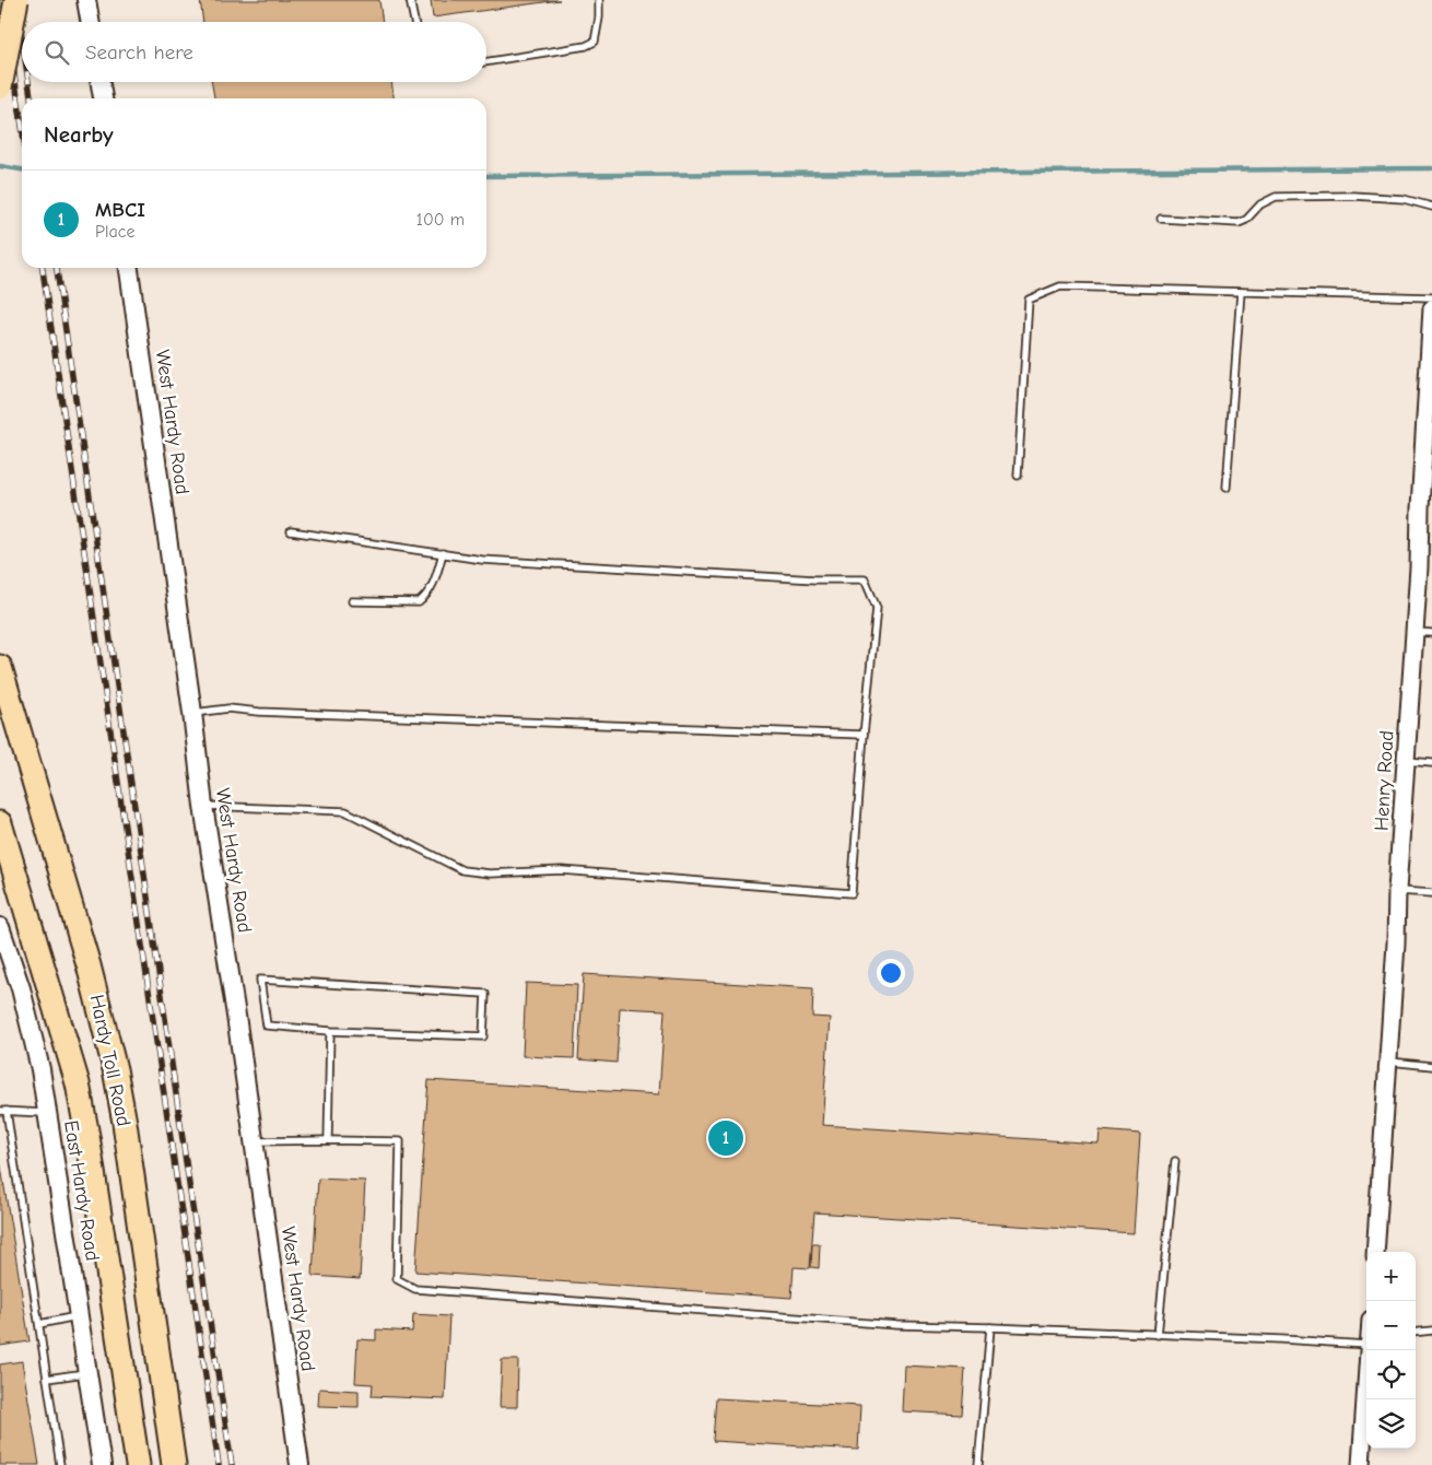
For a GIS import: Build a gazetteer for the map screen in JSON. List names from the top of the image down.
{
  "streets": {
    "highway": ["Hardy Toll Road"],
    "main road": ["West Hardy Road", "East Hardy Road"],
    "street": ["Henry Road"]
  },
  "page": {
    "search": "Search here",
    "heading": "Nearby",
    "list": [
      {
        "mark": "1",
        "name": "MBCI",
        "note": "Place",
        "value": "100 m"
      }
    ],
    "pins": "1",
    "map_buttons": ["+", "−"]
  }
}
